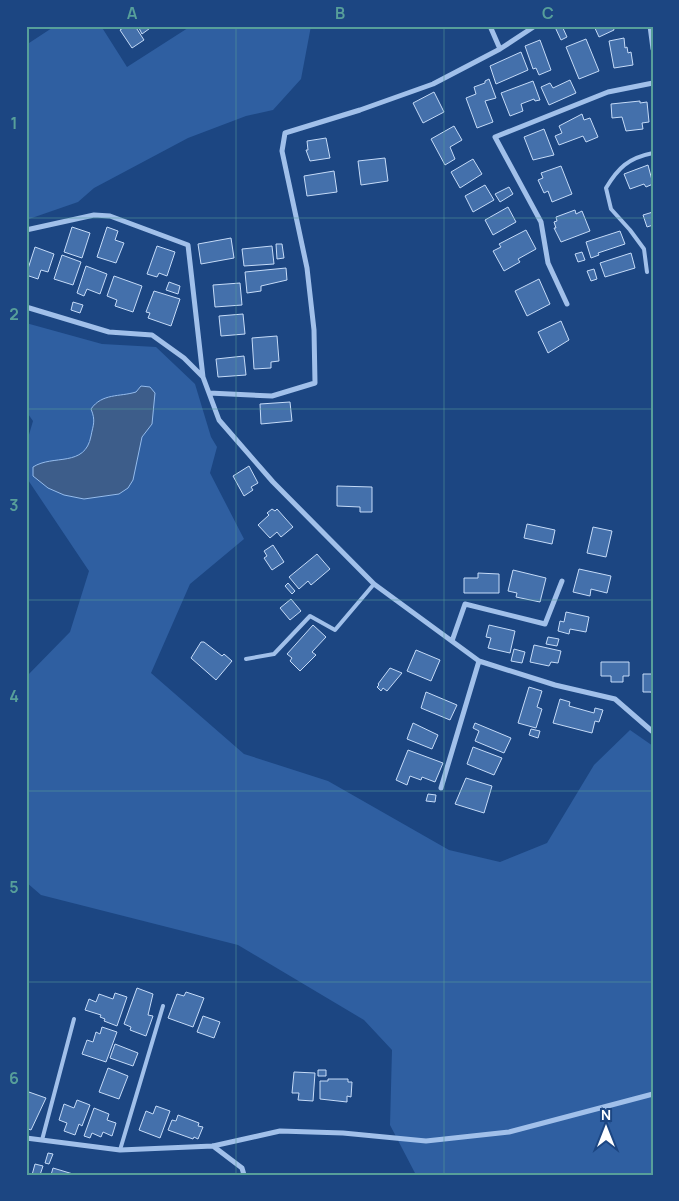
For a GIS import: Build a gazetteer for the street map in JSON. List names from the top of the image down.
{
  "north": "top",
  "grid": {
    "columns": ["A", "B", "C"],
    "rows": [
      "1",
      "2",
      "3",
      "4",
      "5",
      "6"
    ]
  }
}
